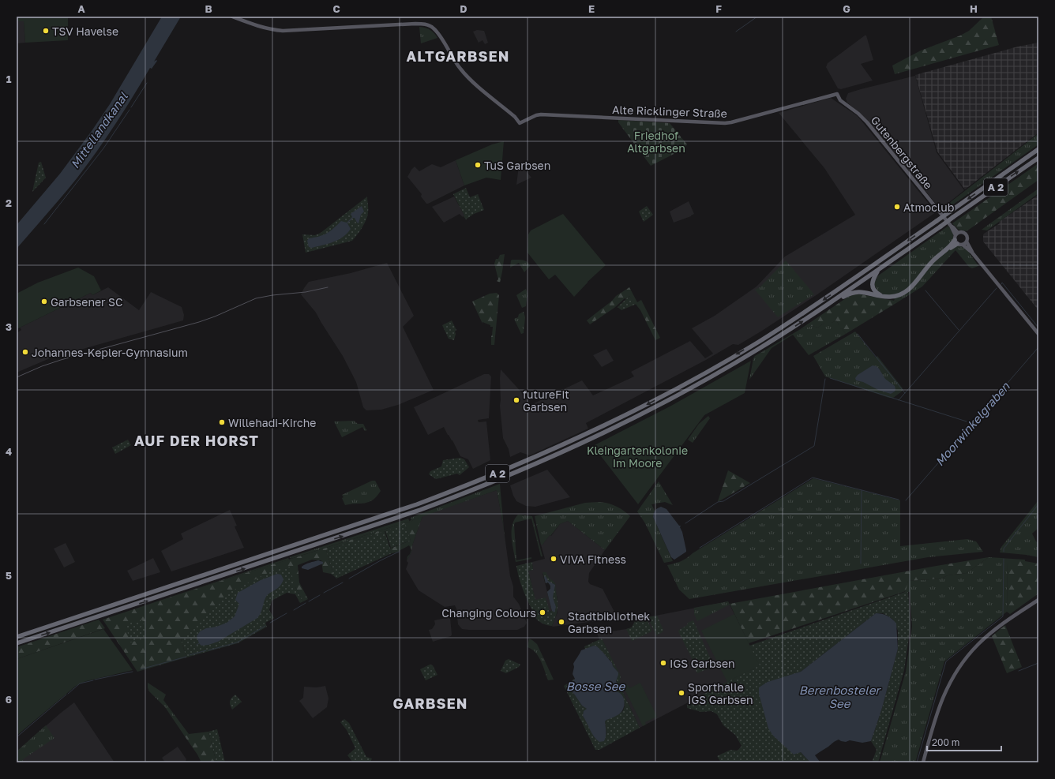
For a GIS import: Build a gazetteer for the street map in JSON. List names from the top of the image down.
{
  "streets": {
    "highway": ["A 2"],
    "main road": ["Alte Ricklinger Straße", "Gutenbergstraße"]
  },
  "crossings": [
    ["Alte Ricklinger Straße", "Gutenbergstraße"]
  ],
  "districts": ["ALTGARBSEN", "AUF DER HORST", "GARBSEN"],
  "water": [
    "Mittellandkanal",
    "Moorwinkelgraben",
    "Bosse See",
    "Berenbosteler See"
  ],
  "parks": ["Friedhof Altgarbsen", "Kleingartenkolonie Im Moore"],
  "places": [
    "TSV Havelse",
    "TuS Garbsen",
    "Atmoclub",
    "Garbsener SC",
    "Johannes-Kepler-Gymnasium",
    "futureFit Garbsen",
    "Willehadi-Kirche",
    "VIVA Fitness",
    "Changing Colours",
    "Stadtbibliothek Garbsen",
    "IGS Garbsen",
    "Sporthalle IGS Garbsen"
  ],
  "scale_bar": "200 m",
  "grid": {
    "columns": [
      "A",
      "B",
      "C",
      "D",
      "E",
      "F",
      "G",
      "H"
    ],
    "rows": [
      "1",
      "2",
      "3",
      "4",
      "5",
      "6"
    ]
  }
}
